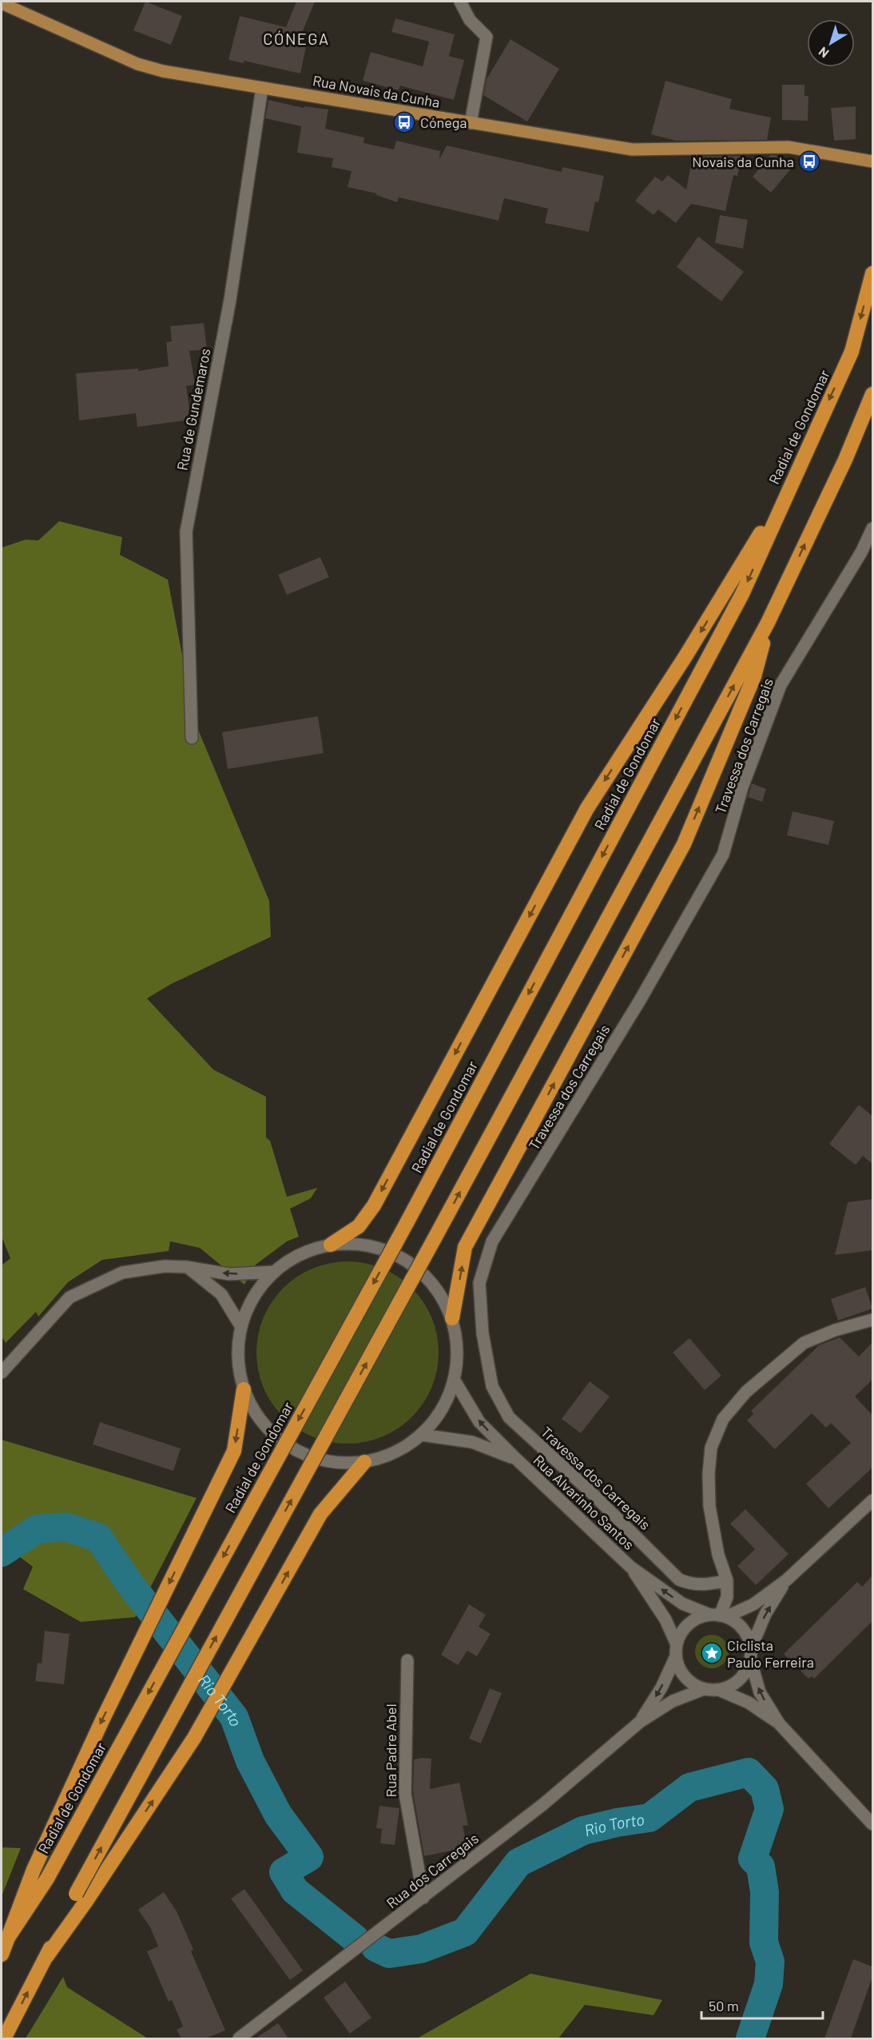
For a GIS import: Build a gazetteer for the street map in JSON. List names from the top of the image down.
{
  "streets": {
    "highway": ["Radial de Gondomar"],
    "main road": ["Rua Novais da Cunha"],
    "street": [
      "Rua de Gundemaros",
      "Travessa dos Carregais",
      "Rua Alvarinho Santos",
      "Rua Padre Abel",
      "Rua dos Carregais"
    ]
  },
  "crossings": [
    ["Rua Novais da Cunha", "Rua de Gundemaros"],
    ["Rua Alvarinho Santos", "Rua dos Carregais"],
    ["Rua Padre Abel", "Rua dos Carregais"]
  ],
  "districts": ["CÓNEGA"],
  "water": ["Rio Torto"],
  "places": {
    "bus stop": ["Cónega", "Novais da Cunha"],
    "place": ["Ciclista Paulo Ferreira"]
  },
  "scale_bar": "50 m",
  "north": "bottom left"
}
